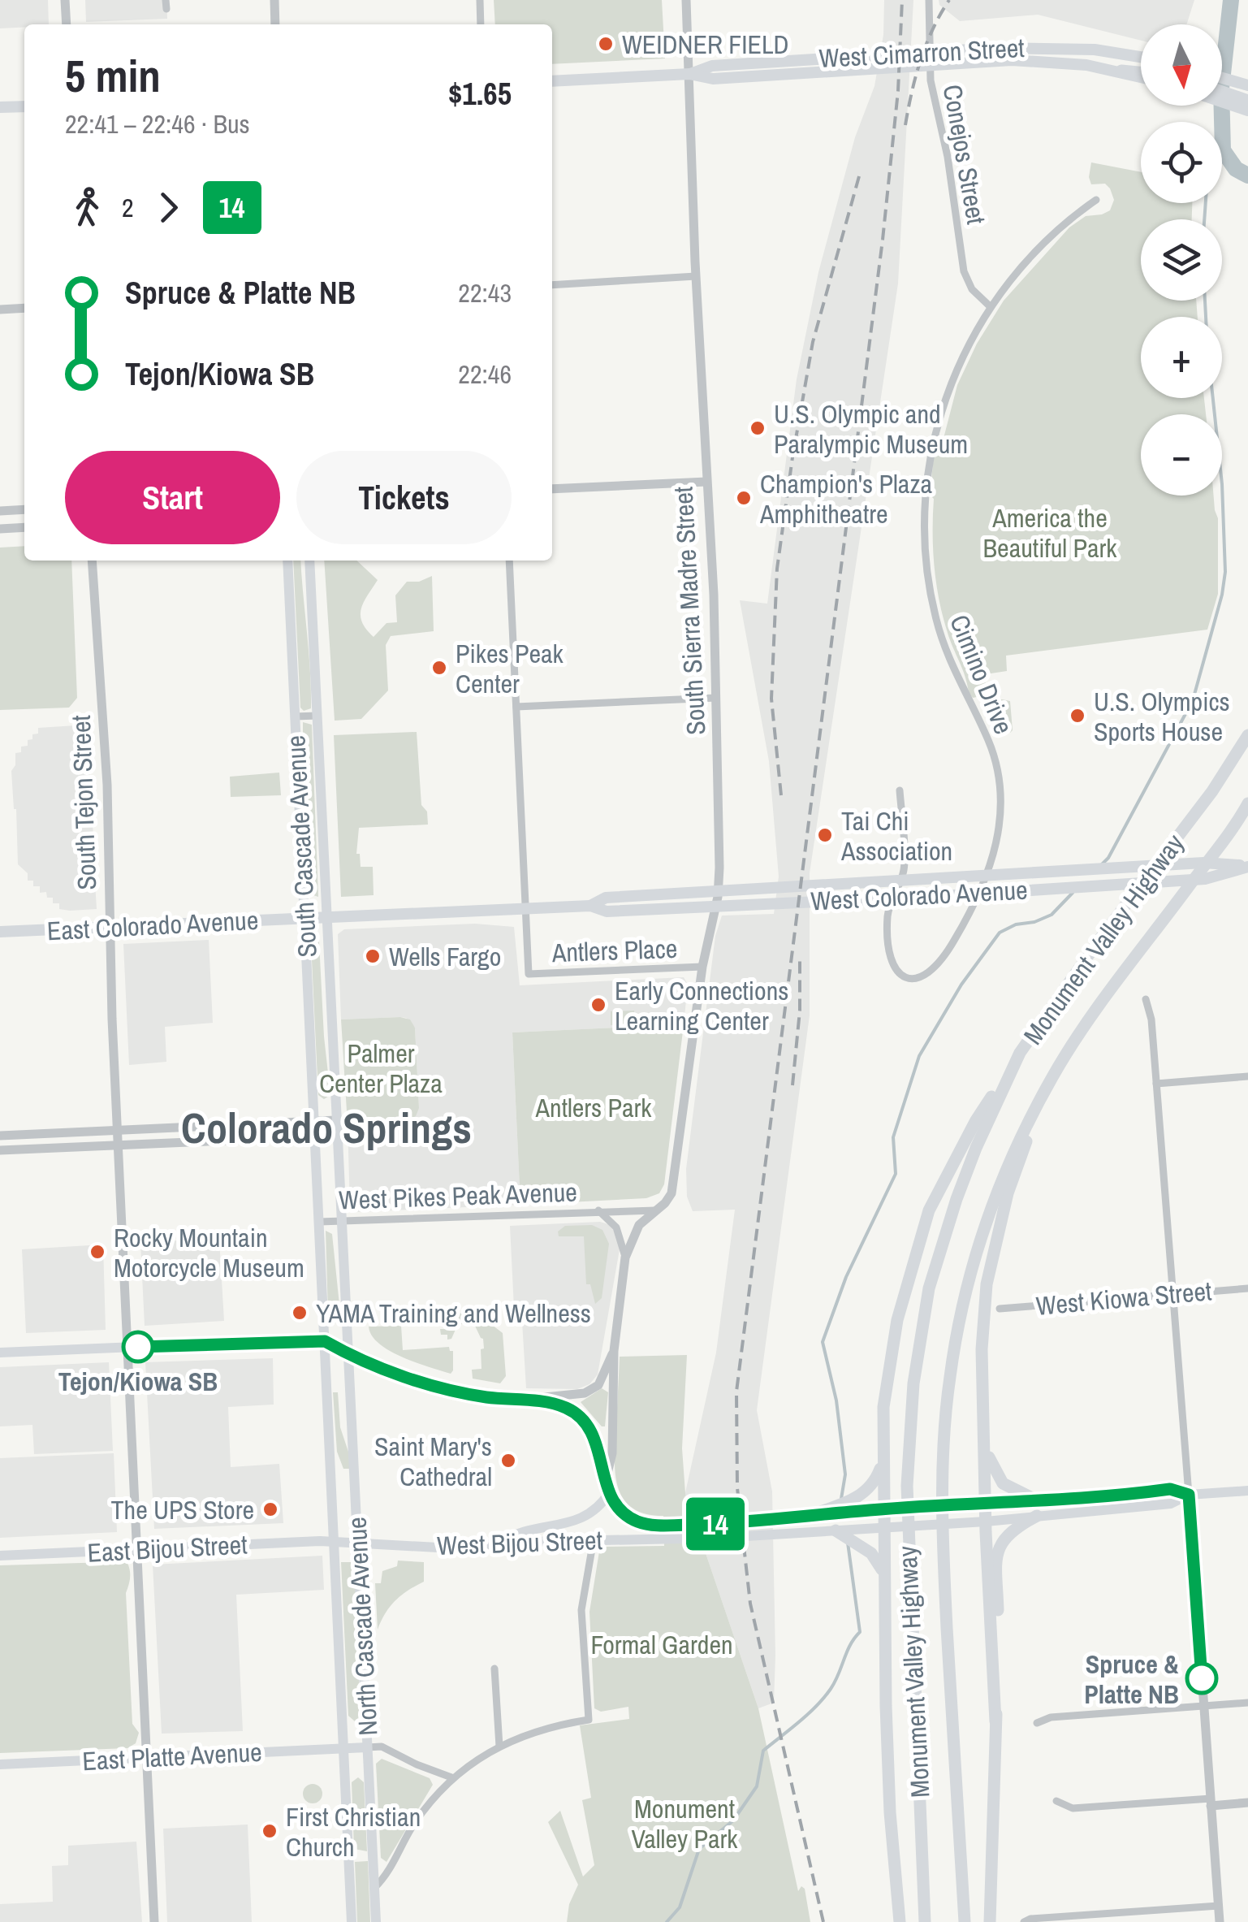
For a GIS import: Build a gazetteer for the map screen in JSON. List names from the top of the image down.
{
  "streets": {
    "highway": ["Monument Valley Highway"],
    "main road": [
      "West Cimarron Street",
      "South Cascade Avenue",
      "West Colorado Avenue",
      "East Colorado Avenue",
      "West Bijou Street",
      "East Bijou Street",
      "North Cascade Avenue",
      "East Platte Avenue"
    ],
    "street": [
      "Conejos Street",
      "South Sierra Madre Street",
      "Cimino Drive",
      "South Tejon Street",
      "Antlers Place",
      "West Pikes Peak Avenue",
      "West Kiowa Street"
    ]
  },
  "crossings": [
    ["West Cimarron Street", "South Sierra Madre Street"],
    ["Conejos Street", "Cimino Drive"],
    ["South Sierra Madre Street", "Antlers Place"],
    ["South Sierra Madre Street", "West Pikes Peak Avenue"],
    ["Cimino Drive", "West Colorado Avenue"],
    ["South Tejon Street", "East Colorado Avenue"],
    ["South Tejon Street", "East Bijou Street"],
    ["South Tejon Street", "East Platte Avenue"],
    ["South Cascade Avenue", "West Colorado Avenue"],
    ["South Cascade Avenue", "East Colorado Avenue"],
    ["South Cascade Avenue", "North Cascade Avenue"],
    ["West Colorado Avenue", "East Colorado Avenue"],
    ["West Colorado Avenue", "Antlers Place"],
    ["West Pikes Peak Avenue", "North Cascade Avenue"],
    ["West Bijou Street", "East Bijou Street"],
    ["West Bijou Street", "North Cascade Avenue"],
    ["East Bijou Street", "North Cascade Avenue"],
    ["North Cascade Avenue", "East Platte Avenue"]
  ],
  "districts": ["Colorado Springs"],
  "parks": [
    "America the Beautiful Park",
    "Palmer Center Plaza",
    "Antlers Park",
    "Formal Garden",
    "Monument Valley Park"
  ],
  "places": [
    "WEIDNER FIELD",
    "U.S. Olympic and Paralympic Museum",
    "Champion's Plaza Amphitheatre",
    "Pikes Peak Center",
    "U.S. Olympics Sports House",
    "Tai Chi Association",
    "Wells Fargo",
    "Early Connections Learning Center",
    "Rocky Mountain Motorcycle Museum",
    "YAMA Training and Wellness",
    "Tejon/Kiowa SB",
    "Saint Mary's Cathedral",
    "The UPS Store",
    "Spruce & Platte NB",
    "First Christian Church"
  ],
  "lines": ["bus line 14"],
  "north": "bottom",
  "page": {
    "on_map": "14",
    "map_buttons": ["+", "−"],
    "heading": ["5 min", "22:41 – 22:46 · Bus", "$1.65"],
    "legs": ["2", "14"],
    "list": [
      {
        "name": "Spruce & Platte NB",
        "value": "22:43"
      },
      {
        "name": "Tejon/Kiowa SB",
        "value": "22:46"
      }
    ],
    "buttons": ["Start", "Tickets"]
  }
}
